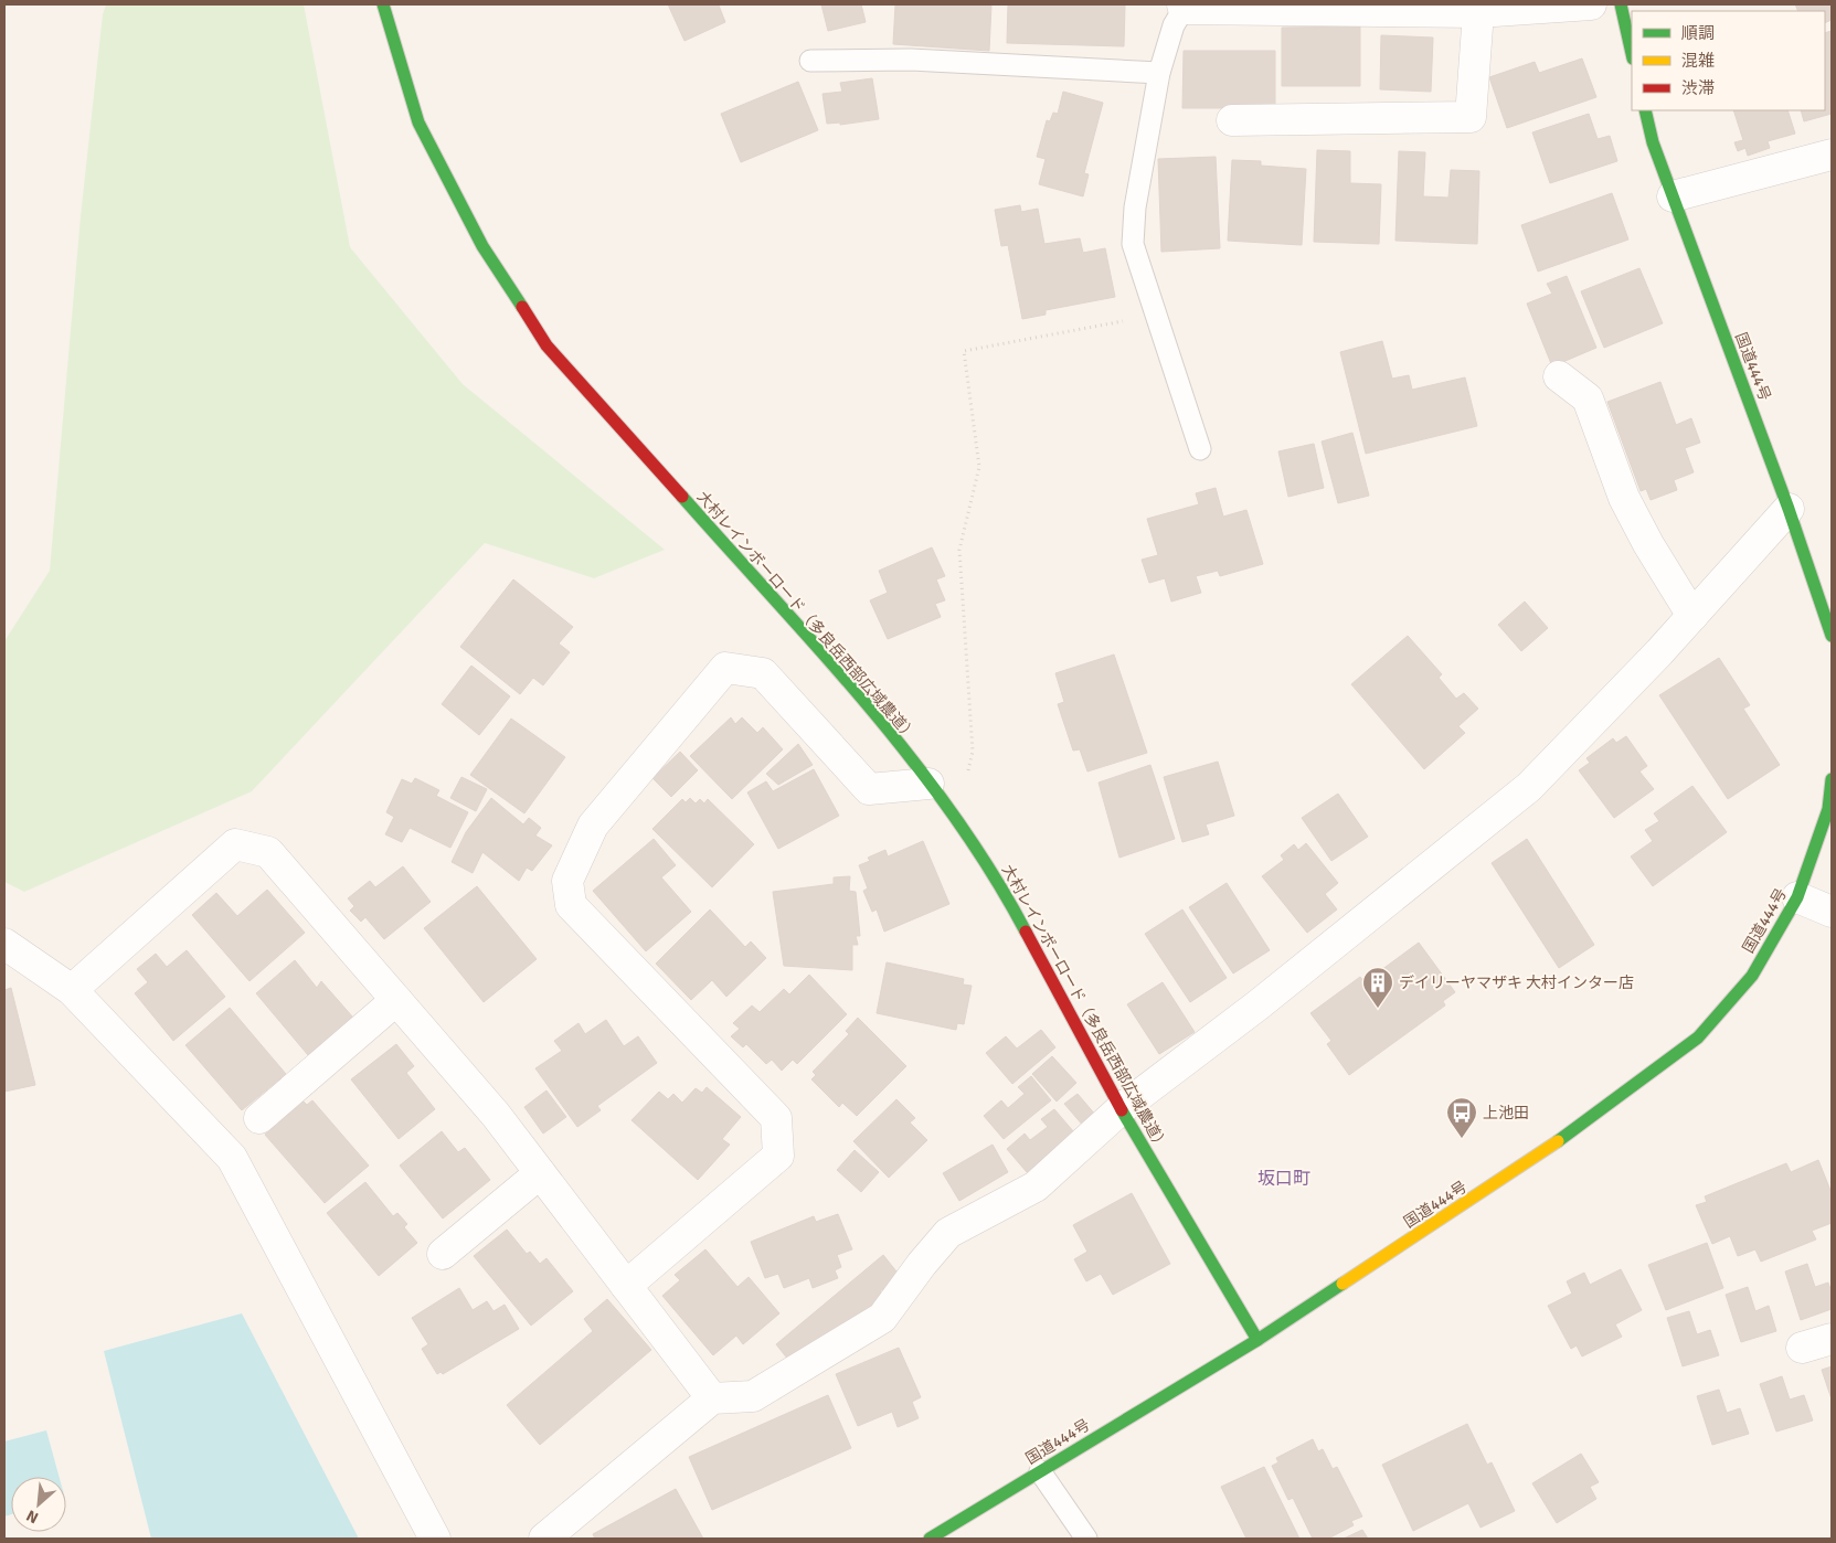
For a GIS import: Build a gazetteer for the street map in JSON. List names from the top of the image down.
{
  "streets": {
    "main road": ["国道444号", "大村レインボーロード（多良岳西部広域農道）"]
  },
  "crossings": [
    ["国道444号", "大村レインボーロード（多良岳西部広域農道）"]
  ],
  "districts": ["坂口町"],
  "places": {
    "building": ["デイリーヤマザキ 大村インター店"],
    "bus stop": ["上池田"]
  },
  "legend": ["順調", "混雑", "渋滞"],
  "north": "bottom left"
}
